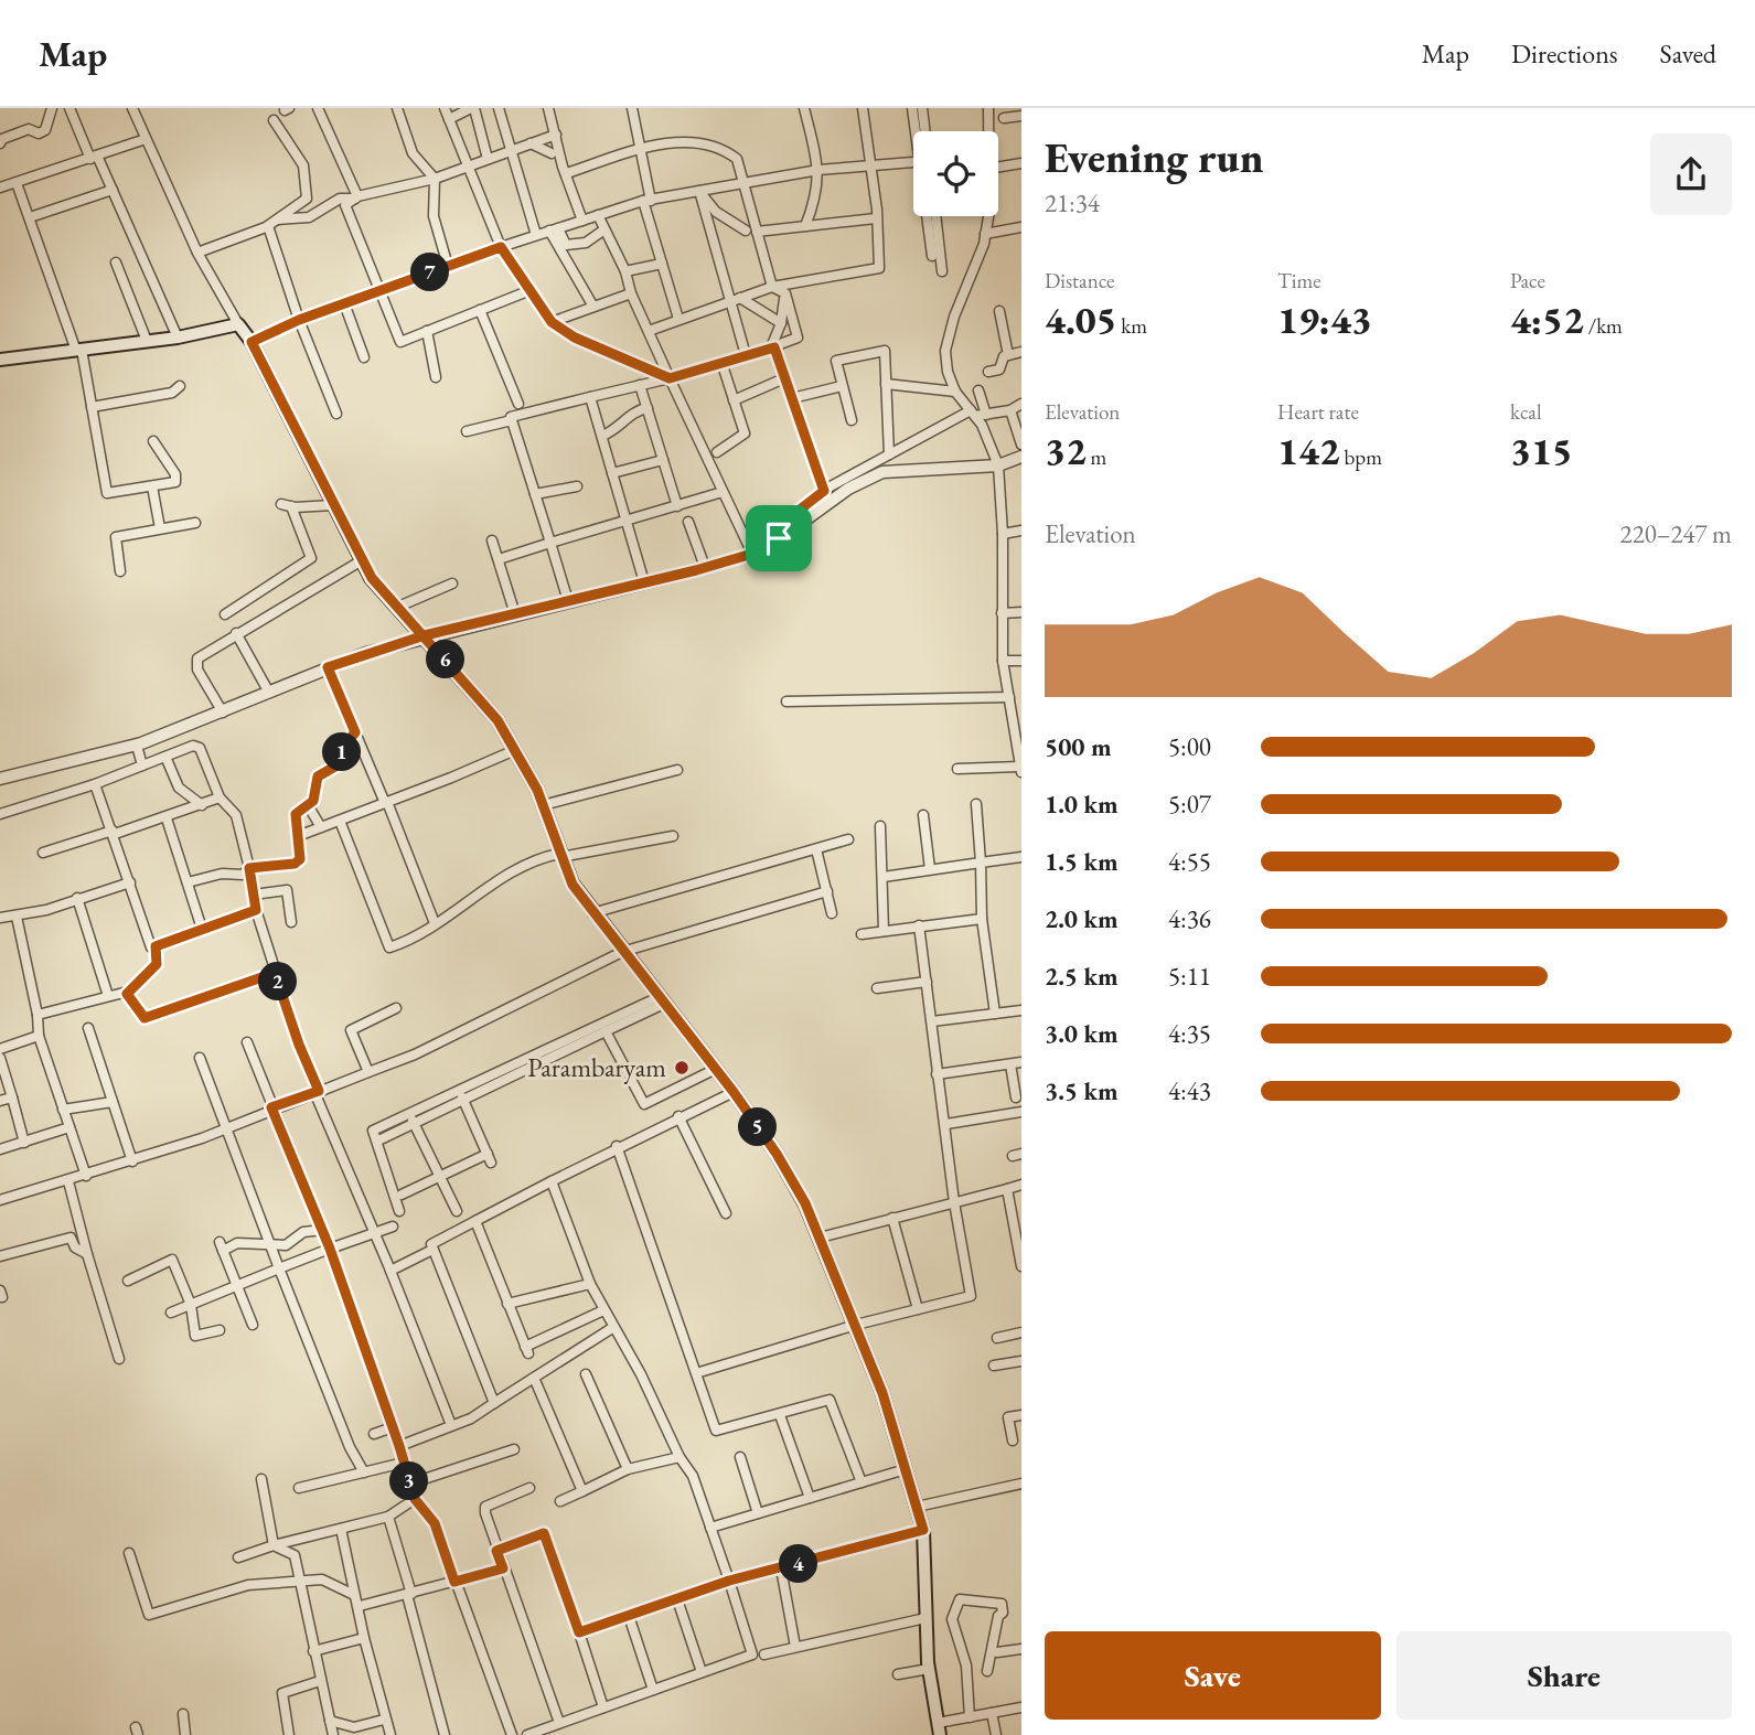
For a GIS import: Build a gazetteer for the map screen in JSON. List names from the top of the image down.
{
  "places": ["Parambaryam"],
  "page": {
    "header": "Map",
    "nav": ["Map", "Directions", "Saved"],
    "heading": ["Evening run", "21:34"],
    "stats": [
      ["Distance", "4.05 km"],
      ["Time", "19:43"],
      ["Pace", "4:52 /km"],
      ["Elevation", "32 m"],
      ["Heart rate", "142 bpm"],
      ["kcal", "315"]
    ],
    "pins": [
      "7",
      "6",
      "1",
      "2",
      "5",
      "3",
      "4"
    ],
    "chart": ["Elevation", "220–247 m"],
    "list": [
      {
        "name": "500 m",
        "note": "5:00"
      },
      {
        "name": "1.0 km",
        "note": "5:07"
      },
      {
        "name": "1.5 km",
        "note": "4:55"
      },
      {
        "name": "2.0 km",
        "note": "4:36"
      },
      {
        "name": "2.5 km",
        "note": "5:11"
      },
      {
        "name": "3.0 km",
        "note": "4:35"
      },
      {
        "name": "3.5 km",
        "note": "4:43"
      }
    ],
    "buttons": ["Save", "Share"]
  }
}
